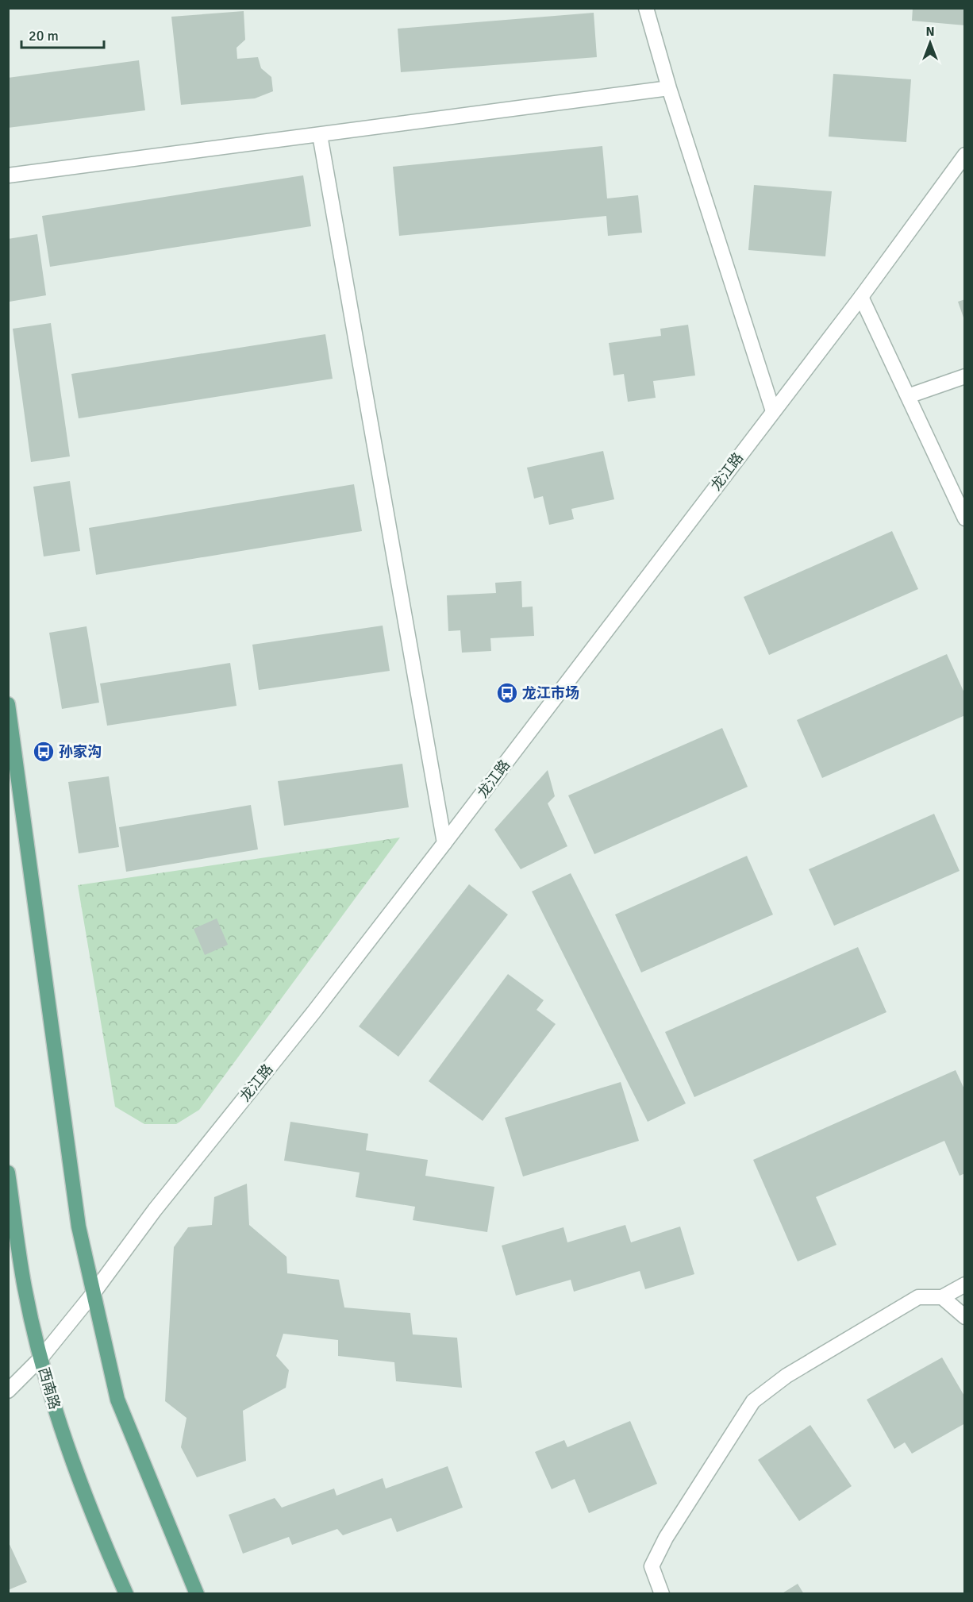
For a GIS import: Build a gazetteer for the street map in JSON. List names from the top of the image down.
{
  "streets": {
    "main road": ["西南路"],
    "street": ["龙江路"]
  },
  "crossings": [
    ["龙江路", "西南路"]
  ],
  "places": {
    "bus stop": ["龙江市场", "孙家沟"]
  },
  "scale_bar": "20 m",
  "north": "top"
}
